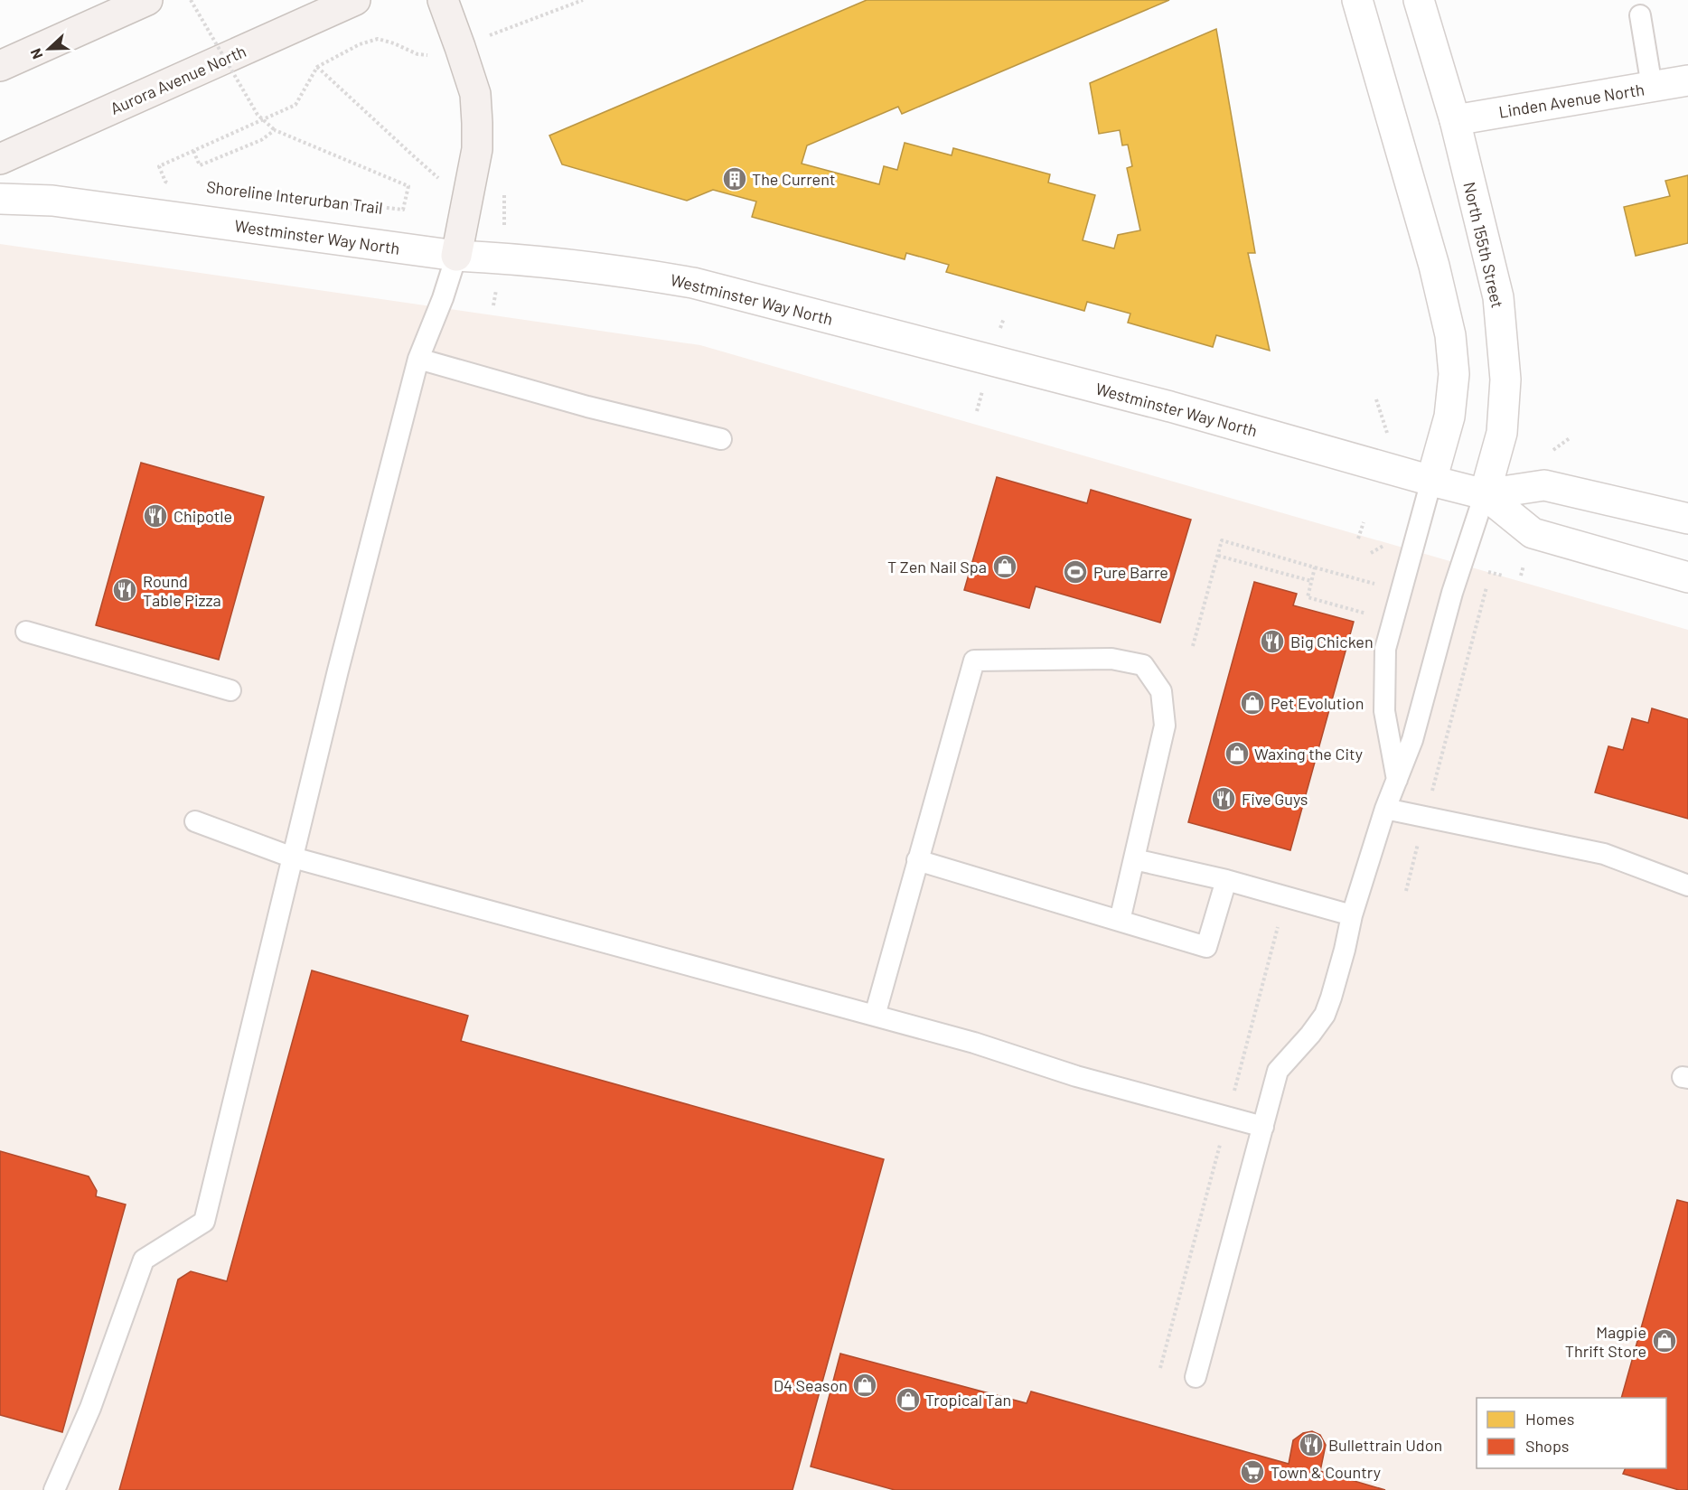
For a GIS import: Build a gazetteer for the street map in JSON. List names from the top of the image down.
{
  "streets": {
    "highway": ["Aurora Avenue North"],
    "street": ["Linden Avenue North", "Westminster Way North", "North 155th Street"],
    "path": ["Shoreline Interurban Trail"]
  },
  "crossings": [
    ["Linden Avenue North", "North 155th Street"],
    ["Westminster Way North", "North 155th Street"]
  ],
  "places": {
    "building": ["The Current"],
    "restaurant": [
      "Chipotle",
      "Round Table Pizza",
      "Big Chicken",
      "Five Guys",
      "Bullettrain Udon"
    ],
    "shop": [
      "T Zen Nail Spa",
      "Pet Evolution",
      "Waxing the City",
      "Magpie Thrift Store",
      "D4 Season",
      "Tropical Tan"
    ],
    "sports": ["Pure Barre"],
    "supermarket": ["Town & Country"]
  },
  "legend": ["Homes", "Shops"],
  "north": "left"
}
